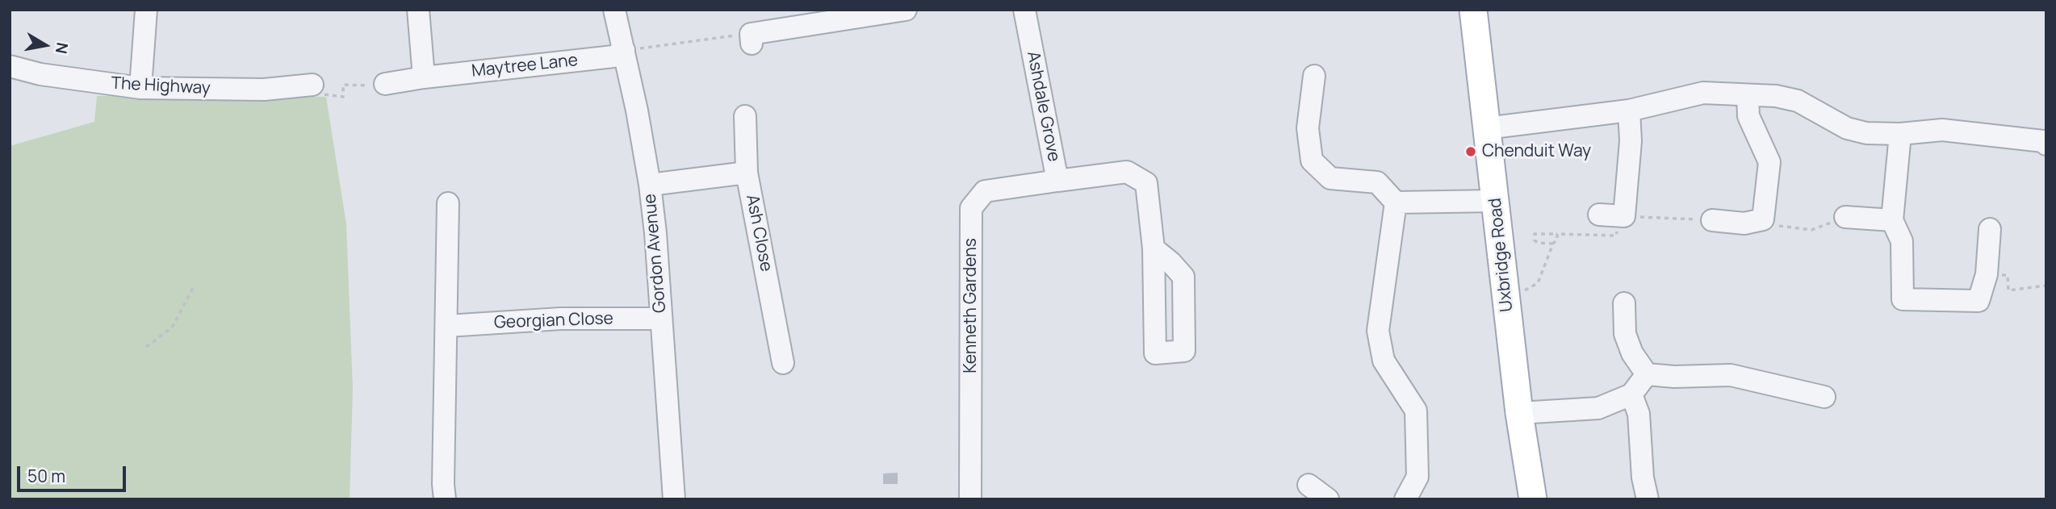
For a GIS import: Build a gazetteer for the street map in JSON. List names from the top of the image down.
{
  "streets": {
    "main road": ["Uxbridge Road"],
    "street": [
      "Maytree Lane",
      "The Highway",
      "Ashdale Grove",
      "Ash Close",
      "Gordon Avenue",
      "Kenneth Gardens",
      "Georgian Close"
    ]
  },
  "crossings": [
    ["Maytree Lane", "Gordon Avenue"],
    ["Ashdale Grove", "Kenneth Gardens"],
    ["Ash Close", "Gordon Avenue"],
    ["Gordon Avenue", "Georgian Close"]
  ],
  "places": ["Chenduit Way"],
  "scale_bar": "50 m",
  "north": "right"
}
